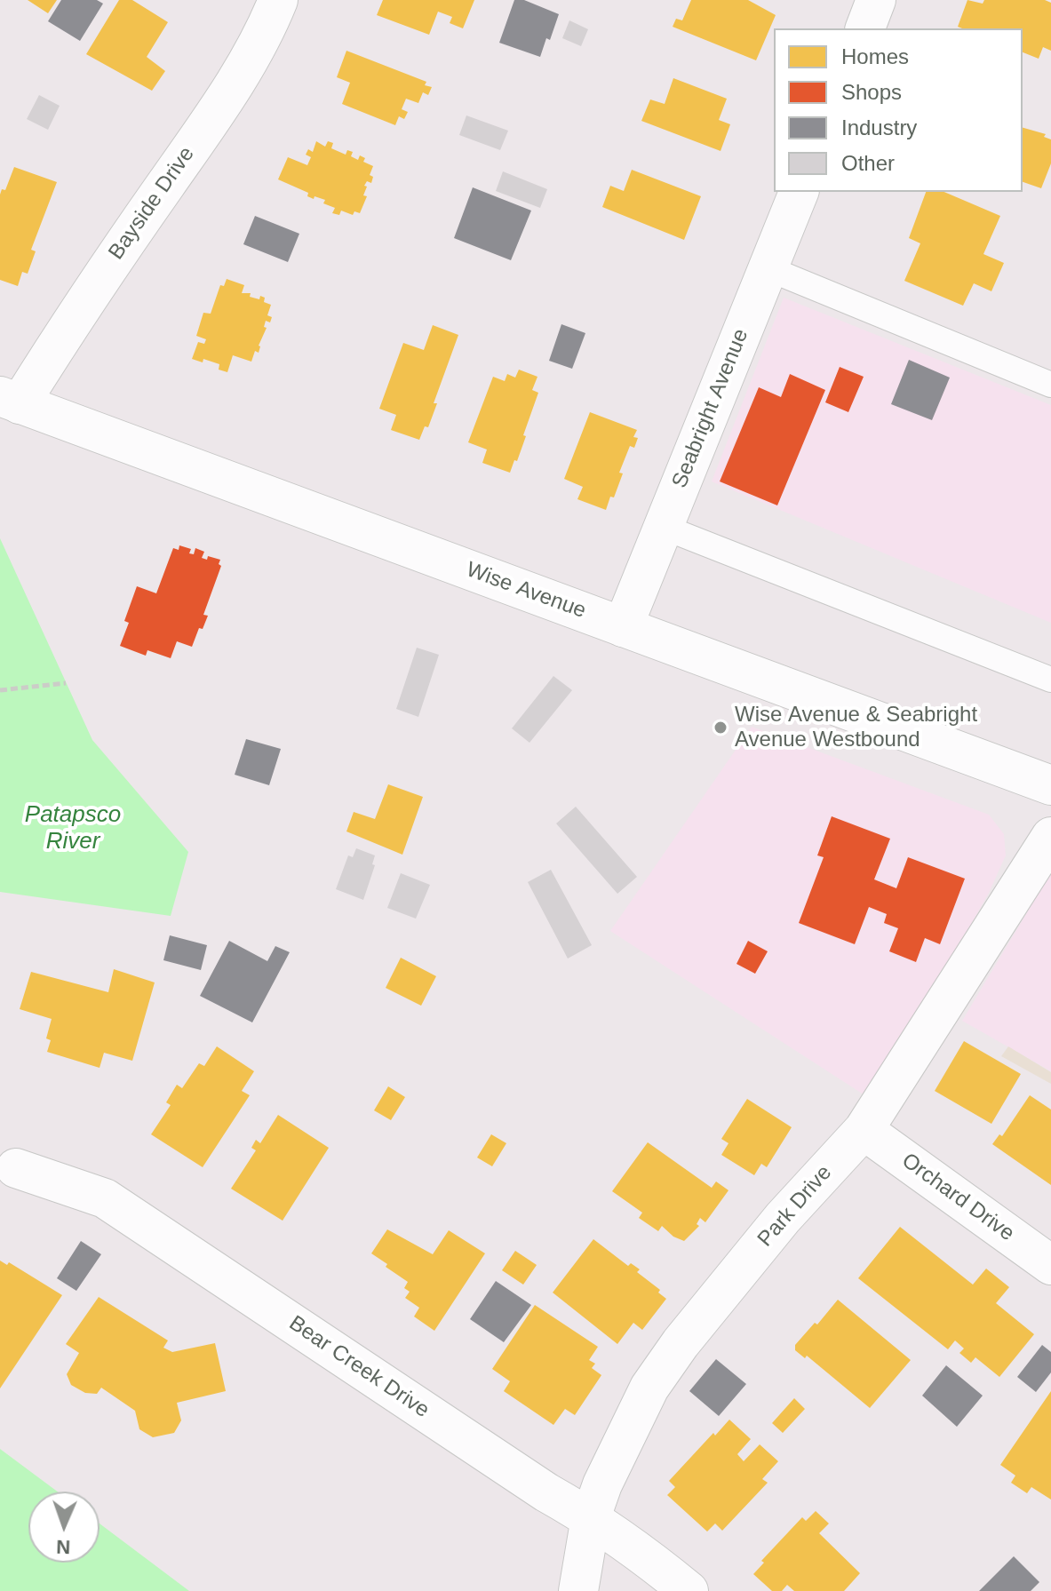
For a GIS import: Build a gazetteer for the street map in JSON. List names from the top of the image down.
{
  "streets": {
    "street": [
      "Bayside Drive",
      "Seabright Avenue",
      "Wise Avenue",
      "Orchard Drive",
      "Park Drive",
      "Bear Creek Drive"
    ]
  },
  "crossings": [
    ["Bayside Drive", "Wise Avenue"],
    ["Seabright Avenue", "Wise Avenue"],
    ["Orchard Drive", "Park Drive"],
    ["Park Drive", "Bear Creek Drive"]
  ],
  "water": ["Patapsco River"],
  "places": ["Wise Avenue & Seabright Avenue Westbound"],
  "legend": [
    "Homes",
    "Shops",
    "Industry",
    "Other"
  ],
  "north": "bottom"
}
